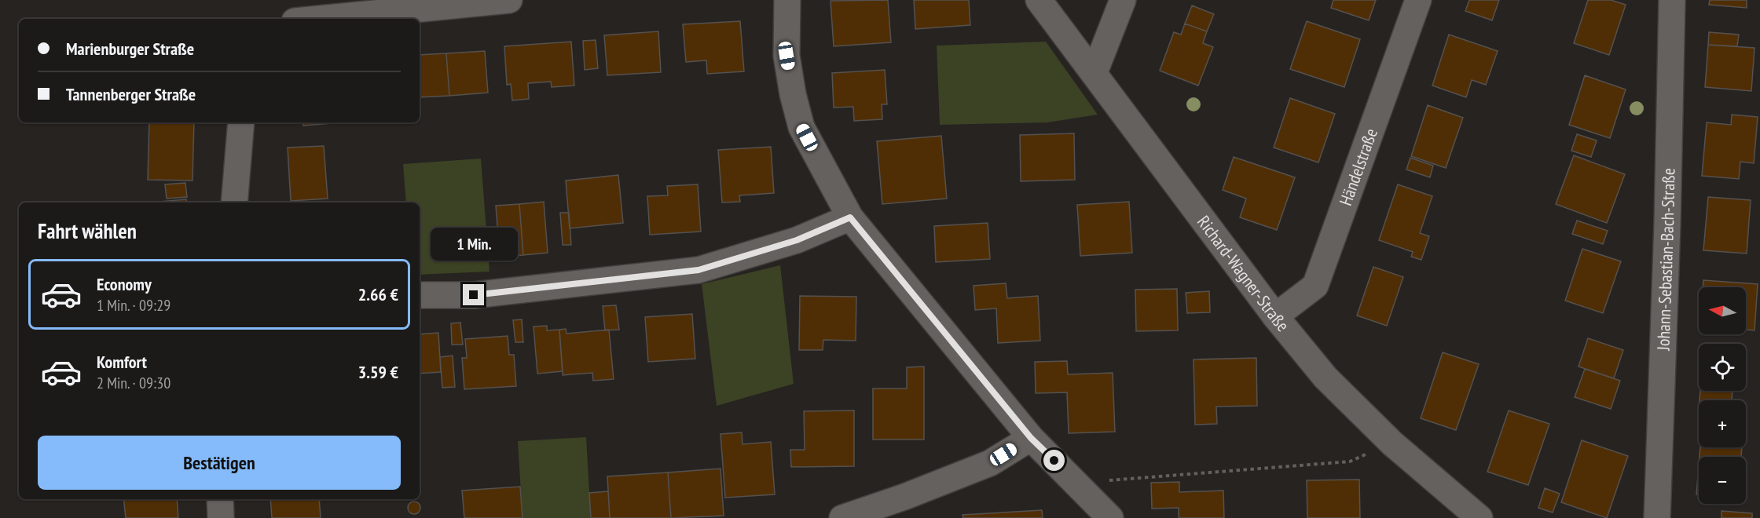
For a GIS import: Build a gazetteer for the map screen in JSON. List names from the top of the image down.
{
  "streets": {
    "street": ["Händelstraße", "Johann-Sebastian-Bach-Straße", "Richard-Wagner-Straße"]
  },
  "crossings": [
    ["Händelstraße", "Richard-Wagner-Straße"]
  ],
  "north": "left",
  "page": {
    "banner": ["Marienburger Straße", "Tannenberger Straße"],
    "heading": "Fahrt wählen",
    "bubble": "1 Min.",
    "list": [
      {
        "name": "Economy",
        "note": "1 Min. · 09:29",
        "value": "2.66 €"
      },
      {
        "name": "Komfort",
        "note": "2 Min. · 09:30",
        "value": "3.59 €"
      }
    ],
    "map_buttons": ["+", "−"],
    "buttons": "Bestätigen"
  }
}
